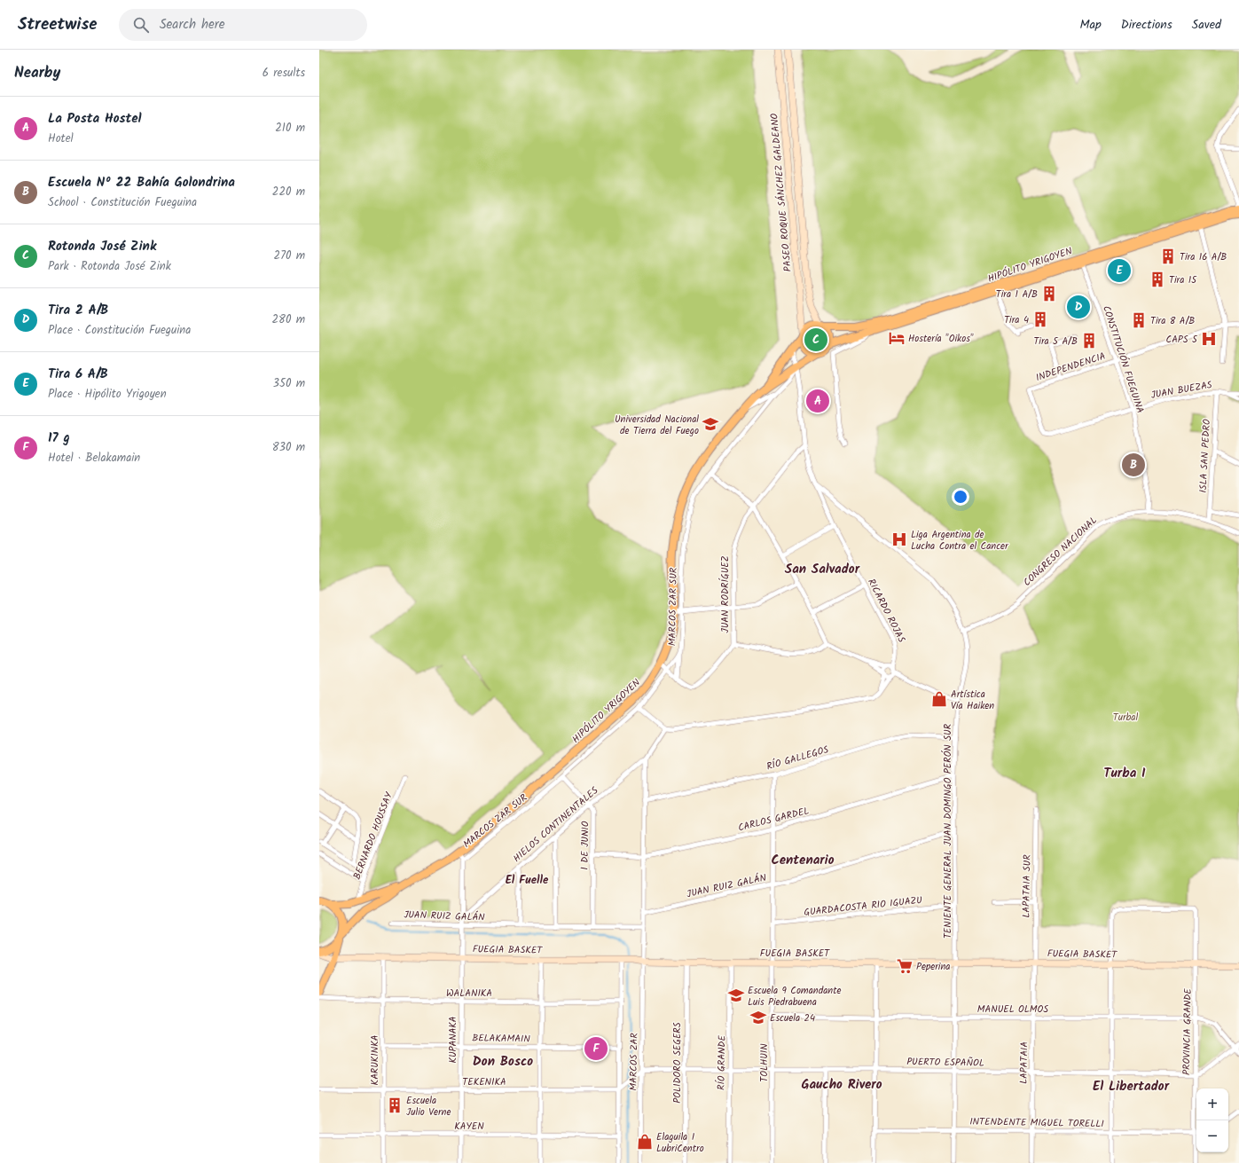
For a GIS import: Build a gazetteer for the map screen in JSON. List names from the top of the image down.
{
  "streets": {
    "main road": ["PASEO ROQUE SÁNCHEZ GALDEANO", "HIPÓLITO YRIGOYEN", "FUEGIA BASKET"],
    "street": [
      "CONSTITUCIÓN FUEGUINA",
      "INDEPENDENCIA",
      "JUAN BUEZAS",
      "ISLA SAN PEDRO",
      "CONGRESO NACIONAL",
      "JUAN RODRÍGUEZ",
      "MARCOS ZAR SUR",
      "RICARDO ROJAS",
      "RÍO GALLEGOS",
      "CARLOS GARDEL",
      "HIELOS CONTINENTALES",
      "TENIENTE GENERAL JUAN DOMINGO PERÓN SUR",
      "BERNARDO HOUSSAY",
      "1 DE JUNIO",
      "JUAN RUIZ GALÁN",
      "LAPATAIA SUR",
      "GUARDACOSTA RIO IGUAZU",
      "WALANIKA",
      "MANUEL OLMOS",
      "PROVINCIA GRANDE",
      "BELAKAMAIN",
      "KUPANAKA",
      "KARUKINKA",
      "MARCOS ZAR",
      "PUERTO ESPAÑOL",
      "POLIDORO SEGERS",
      "RÍO GRANDE",
      "TOLHUIN",
      "LAPATAIA",
      "TEKENIKA",
      "INTENDENTE MIGUEL TORELLI",
      "KAYEN"
    ]
  },
  "crossings": [
    ["PASEO ROQUE SÁNCHEZ GALDEANO", "HIPÓLITO YRIGOYEN"],
    ["HIPÓLITO YRIGOYEN", "CONSTITUCIÓN FUEGUINA"],
    ["HIPÓLITO YRIGOYEN", "JUAN RODRÍGUEZ"],
    ["HIPÓLITO YRIGOYEN", "MARCOS ZAR SUR"],
    ["CONSTITUCIÓN FUEGUINA", "INDEPENDENCIA"],
    ["CONSTITUCIÓN FUEGUINA", "JUAN BUEZAS"],
    ["CONSTITUCIÓN FUEGUINA", "CONGRESO NACIONAL"],
    ["INDEPENDENCIA", "JUAN BUEZAS"],
    ["JUAN BUEZAS", "ISLA SAN PEDRO"],
    ["ISLA SAN PEDRO", "CONGRESO NACIONAL"],
    ["CONGRESO NACIONAL", "TENIENTE GENERAL JUAN DOMINGO PERÓN SUR"],
    ["JUAN RODRÍGUEZ", "MARCOS ZAR SUR"],
    ["MARCOS ZAR SUR", "1 DE JUNIO"],
    ["MARCOS ZAR SUR", "KUPANAKA"],
    ["RICARDO ROJAS", "TENIENTE GENERAL JUAN DOMINGO PERÓN SUR"],
    ["RÍO GALLEGOS", "TENIENTE GENERAL JUAN DOMINGO PERÓN SUR"],
    ["RÍO GALLEGOS", "TOLHUIN"],
    ["CARLOS GARDEL", "TENIENTE GENERAL JUAN DOMINGO PERÓN SUR"],
    ["CARLOS GARDEL", "1 DE JUNIO"],
    ["CARLOS GARDEL", "TOLHUIN"],
    ["HIELOS CONTINENTALES", "1 DE JUNIO"],
    ["HIELOS CONTINENTALES", "KUPANAKA"],
    ["TENIENTE GENERAL JUAN DOMINGO PERÓN SUR", "JUAN RUIZ GALÁN"],
    ["TENIENTE GENERAL JUAN DOMINGO PERÓN SUR", "GUARDACOSTA RIO IGUAZU"],
    ["TENIENTE GENERAL JUAN DOMINGO PERÓN SUR", "FUEGIA BASKET"],
    ["TENIENTE GENERAL JUAN DOMINGO PERÓN SUR", "MANUEL OLMOS"],
    ["TENIENTE GENERAL JUAN DOMINGO PERÓN SUR", "PUERTO ESPAÑOL"],
    ["TENIENTE GENERAL JUAN DOMINGO PERÓN SUR", "INTENDENTE MIGUEL TORELLI"],
    ["1 DE JUNIO", "JUAN RUIZ GALÁN"],
    ["JUAN RUIZ GALÁN", "KUPANAKA"],
    ["JUAN RUIZ GALÁN", "TOLHUIN"],
    ["LAPATAIA SUR", "FUEGIA BASKET"],
    ["LAPATAIA SUR", "LAPATAIA"],
    ["GUARDACOSTA RIO IGUAZU", "TOLHUIN"],
    ["FUEGIA BASKET", "PROVINCIA GRANDE"],
    ["FUEGIA BASKET", "KUPANAKA"],
    ["FUEGIA BASKET", "KARUKINKA"],
    ["FUEGIA BASKET", "MARCOS ZAR"],
    ["FUEGIA BASKET", "POLIDORO SEGERS"],
    ["FUEGIA BASKET", "RÍO GRANDE"],
    ["FUEGIA BASKET", "TOLHUIN"],
    ["FUEGIA BASKET", "LAPATAIA"],
    ["WALANIKA", "KUPANAKA"],
    ["WALANIKA", "KARUKINKA"],
    ["MANUEL OLMOS", "PROVINCIA GRANDE"],
    ["MANUEL OLMOS", "PUERTO ESPAÑOL"],
    ["MANUEL OLMOS", "TOLHUIN"],
    ["MANUEL OLMOS", "LAPATAIA"],
    ["PROVINCIA GRANDE", "PUERTO ESPAÑOL"],
    ["BELAKAMAIN", "KUPANAKA"],
    ["BELAKAMAIN", "KARUKINKA"],
    ["KUPANAKA", "TEKENIKA"],
    ["KUPANAKA", "KAYEN"],
    ["KARUKINKA", "TEKENIKA"],
    ["KARUKINKA", "KAYEN"],
    ["MARCOS ZAR", "PUERTO ESPAÑOL"],
    ["PUERTO ESPAÑOL", "POLIDORO SEGERS"],
    ["PUERTO ESPAÑOL", "RÍO GRANDE"],
    ["PUERTO ESPAÑOL", "TOLHUIN"],
    ["PUERTO ESPAÑOL", "LAPATAIA"],
    ["LAPATAIA", "INTENDENTE MIGUEL TORELLI"]
  ],
  "districts": [
    "San Salvador",
    "Turba I",
    "Centenario",
    "El Fuelle",
    "Don Bosco",
    "Gaucho Rivero",
    "El Libertador"
  ],
  "parks": ["Turbal"],
  "places": {
    "building": [
      "Tira 16 A/B",
      "Tira 15",
      "Tira 1 A/B",
      "Tira 4",
      "Tira 8 A/B",
      "Tira 5 A/B",
      "Escuela Julio Verne"
    ],
    "hotel": ["Hostería \"Oikos\""],
    "hospital": ["CAPS 5", "Liga Argentina de Lucha Contra el Cancer"],
    "school or university": ["Universidad Nacional de Tierra del Fuego", "Escuela 9 Comandante Luis Piedrabuena", "Escuela 24"],
    "shop": ["Artística Vía Haiken", "Elaguila I LubriCentro"],
    "supermarket": ["Peperina"]
  },
  "page": {
    "header": "Streetwise",
    "search": "Search here",
    "nav": ["Map", "Directions", "Saved"],
    "heading": ["Nearby", "6 results"],
    "list": [
      {
        "mark": "A",
        "name": "La Posta Hostel",
        "note": "Hotel",
        "value": "210 m"
      },
      {
        "mark": "B",
        "name": "Escuela Nº 22 Bahía Golondrina",
        "note": "School · Constitución Fueguina",
        "value": "220 m"
      },
      {
        "mark": "C",
        "name": "Rotonda José Zink",
        "note": "Park · Rotonda José Zink",
        "value": "270 m"
      },
      {
        "mark": "D",
        "name": "Tira 2 A/B",
        "note": "Place · Constitución Fueguina",
        "value": "280 m"
      },
      {
        "mark": "E",
        "name": "Tira 6 A/B",
        "note": "Place · Hipólito Yrigoyen",
        "value": "350 m"
      },
      {
        "mark": "F",
        "name": "17 g",
        "note": "Hotel · Belakamain",
        "value": "830 m"
      }
    ],
    "pins": [
      "E",
      "D",
      "C",
      "A",
      "B",
      "F"
    ],
    "map_buttons": ["+", "−"]
  }
}
